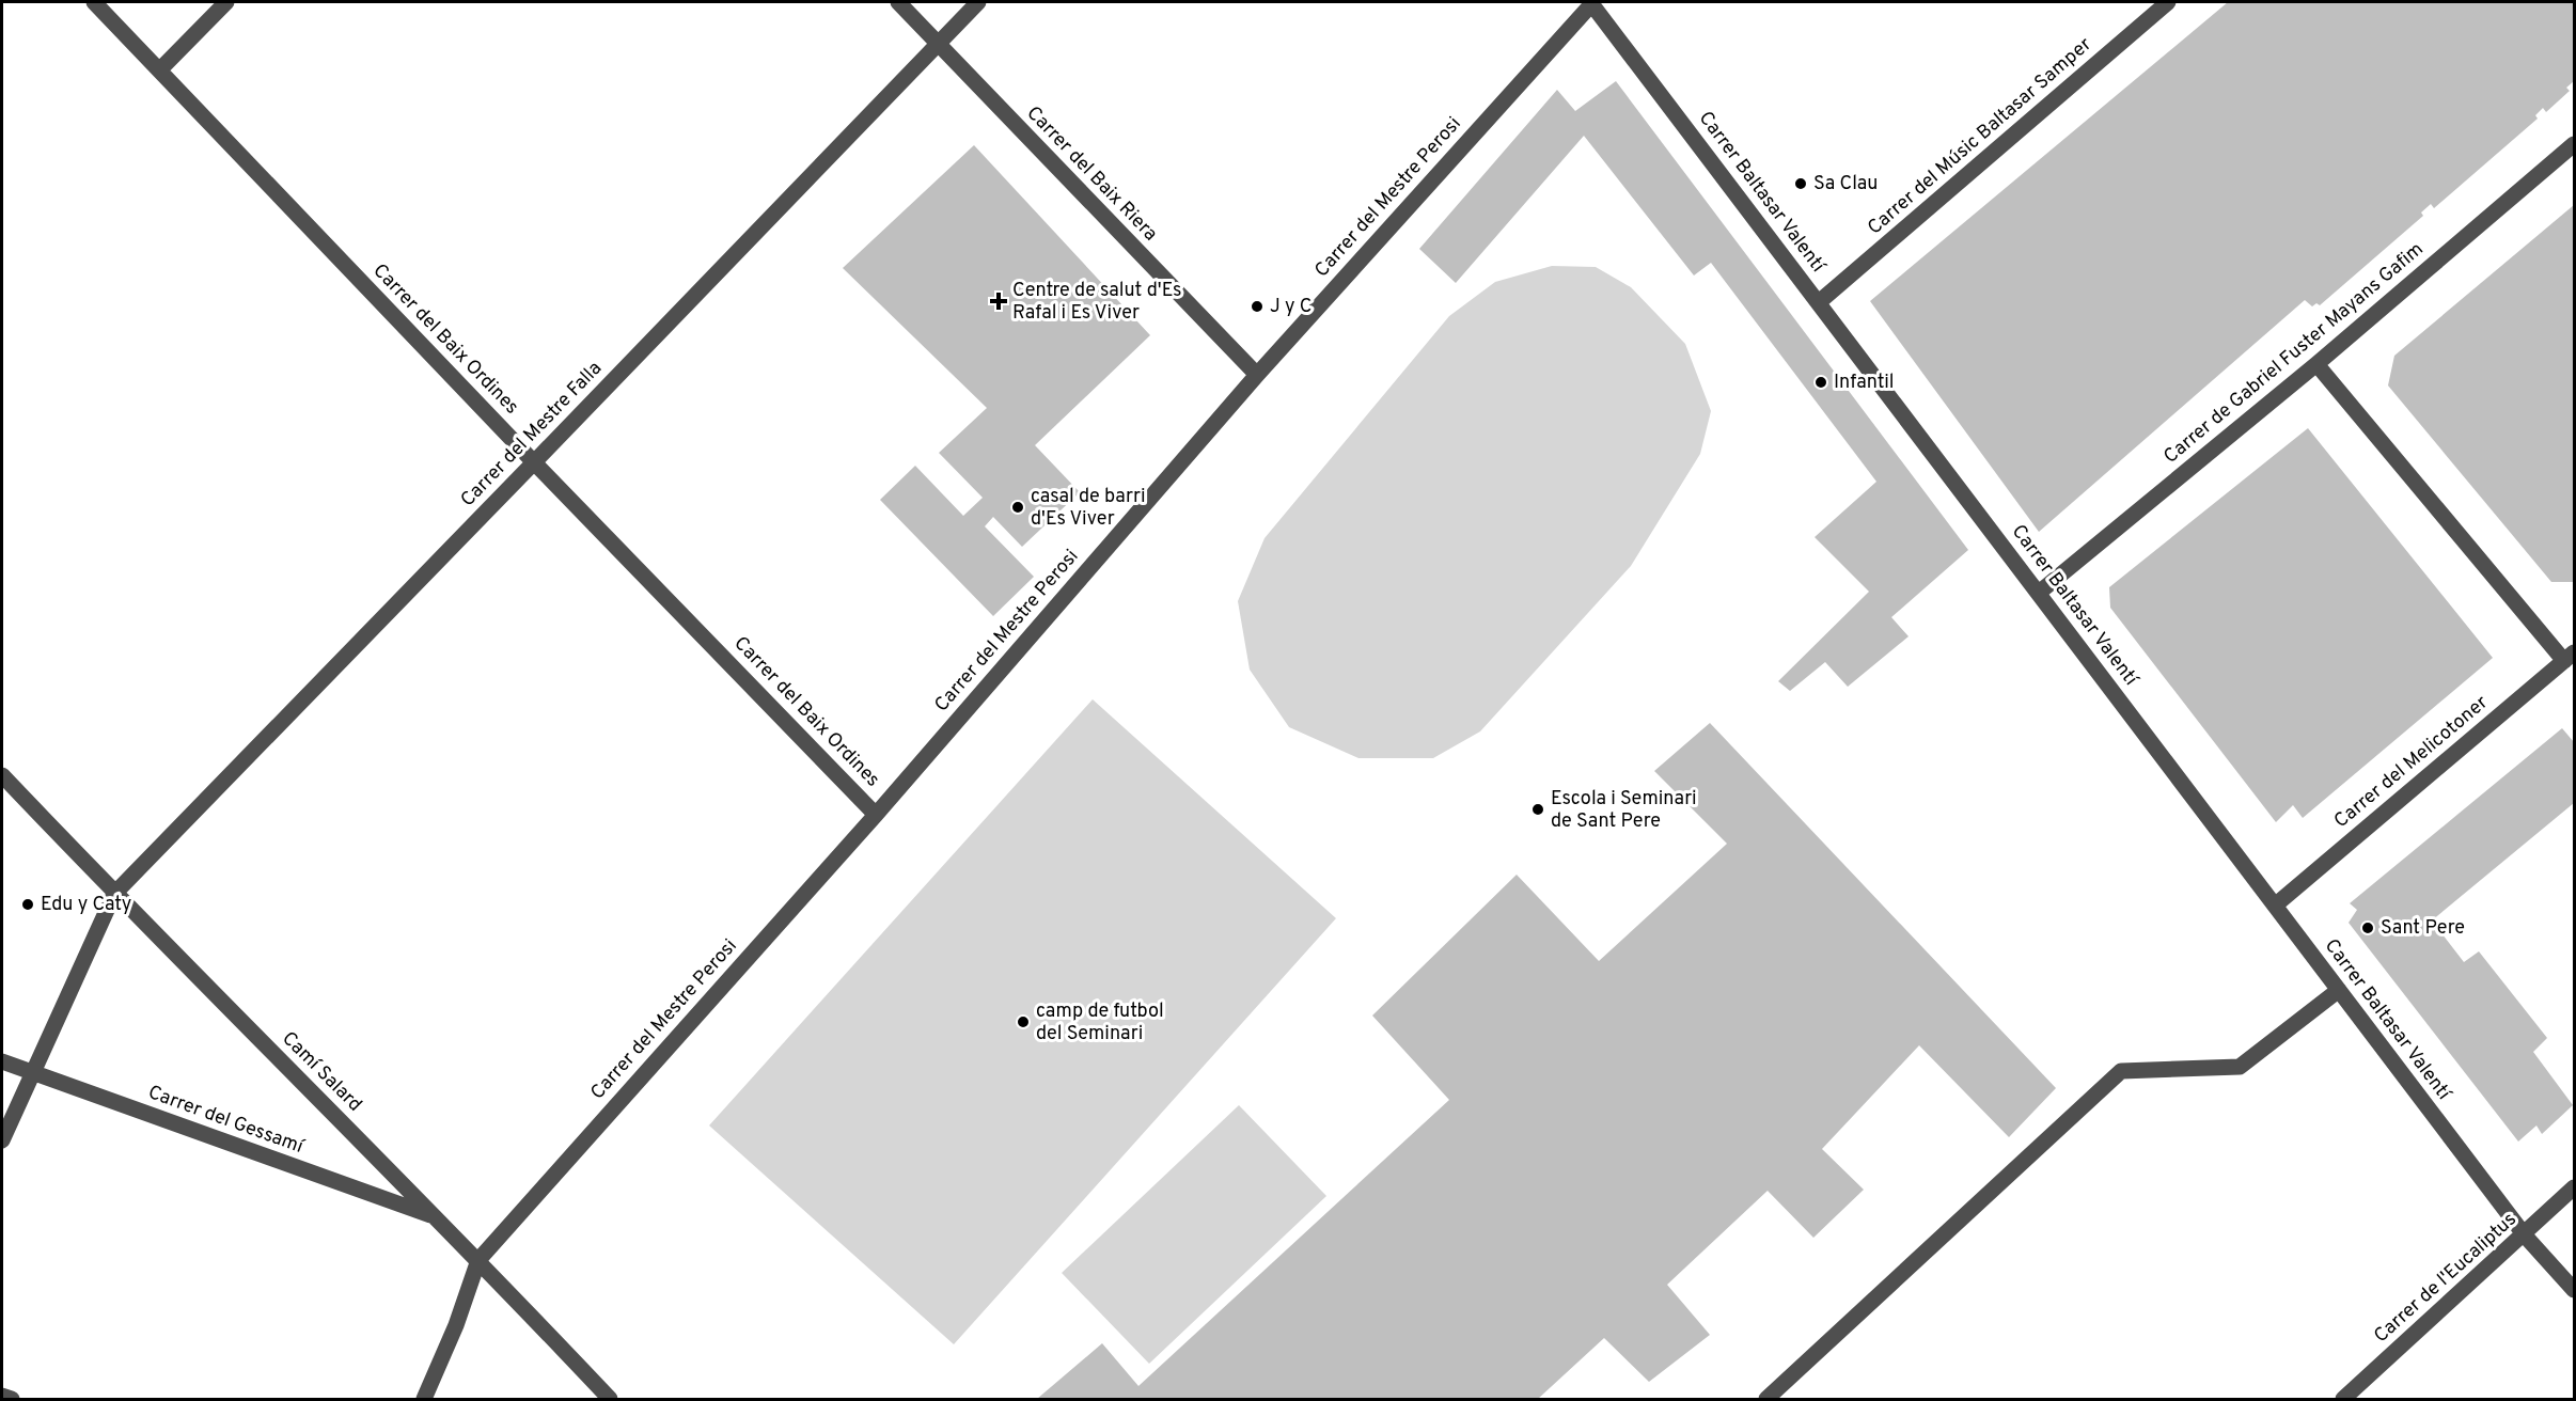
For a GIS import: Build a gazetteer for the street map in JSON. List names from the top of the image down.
{
  "streets": {
    "street": [
      "Carrer del Músic Baltasar Samper",
      "Carrer del Baix Riera",
      "Carrer Baltasar Valentí",
      "Carrer del Mestre Perosi",
      "Carrer del Baix Ordines",
      "Carrer de Gabriel Fuster Mayans Gafim",
      "Carrer del Mestre Falla",
      "Carrer del Melicotoner",
      "Camí Salard",
      "Carrer del Gessamí",
      "Carrer de l'Eucaliptus"
    ]
  },
  "crossings": [
    ["Carrer del Músic Baltasar Samper", "Carrer Baltasar Valentí"],
    ["Carrer del Baix Riera", "Carrer del Mestre Perosi"],
    ["Carrer del Baix Riera", "Carrer del Mestre Falla"],
    ["Carrer Baltasar Valentí", "Carrer del Mestre Perosi"],
    ["Carrer Baltasar Valentí", "Carrer de Gabriel Fuster Mayans Gafim"],
    ["Carrer Baltasar Valentí", "Carrer del Melicotoner"],
    ["Carrer Baltasar Valentí", "Carrer de l'Eucaliptus"],
    ["Carrer del Mestre Perosi", "Carrer del Baix Ordines"],
    ["Carrer del Mestre Perosi", "Camí Salard"],
    ["Carrer del Baix Ordines", "Carrer del Mestre Falla"],
    ["Carrer del Mestre Falla", "Camí Salard"],
    ["Carrer del Mestre Falla", "Carrer del Gessamí"],
    ["Camí Salard", "Carrer del Gessamí"]
  ],
  "places": {
    "other": [
      "Sa Clau",
      "J y C",
      "Infantil",
      "casal de barri d'Es Viver",
      "Escola i Seminari de Sant Pere",
      "Edu y Caty",
      "Sant Pere",
      "camp de futbol del Seminari"
    ],
    "health": ["Centre de salut d'Es Rafal i Es Viver"]
  }
}
